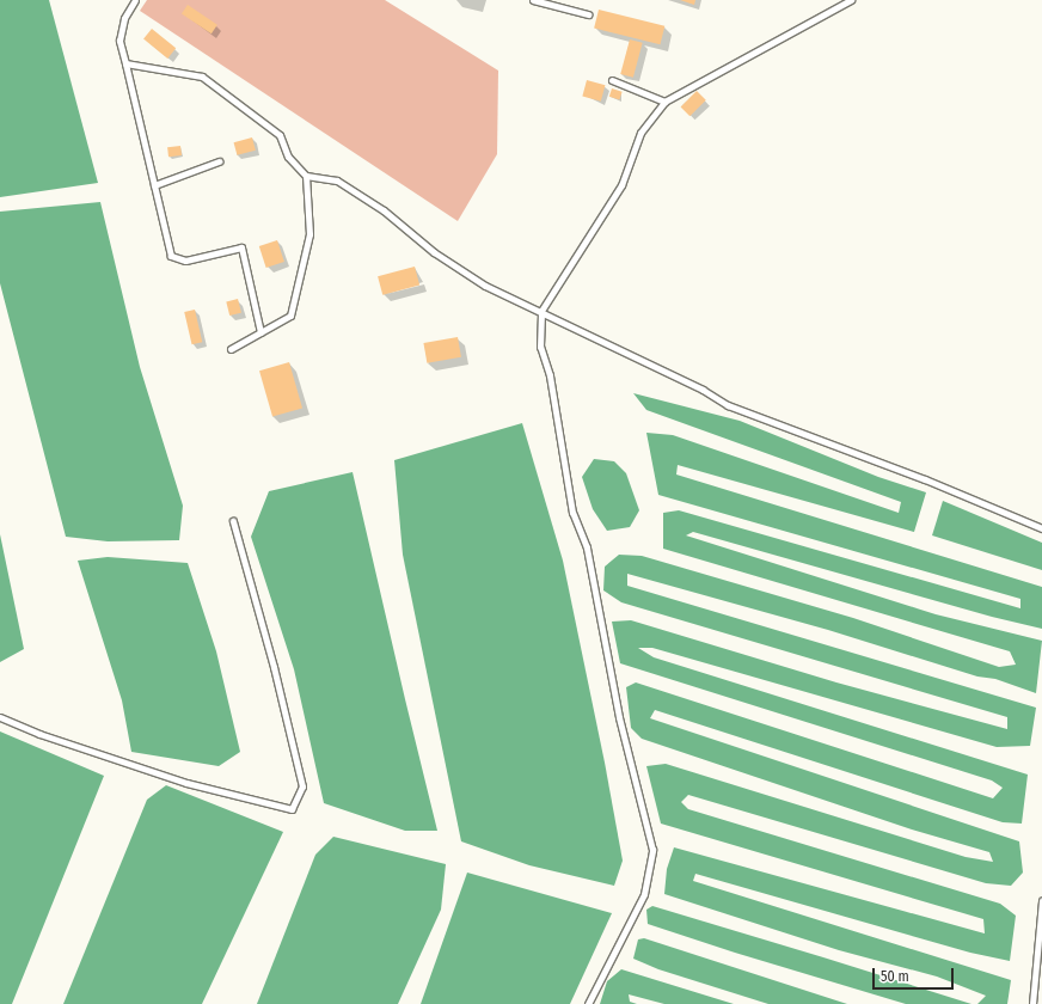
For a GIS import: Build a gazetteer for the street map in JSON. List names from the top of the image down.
{
  "scale_bar": "50 m"
}
